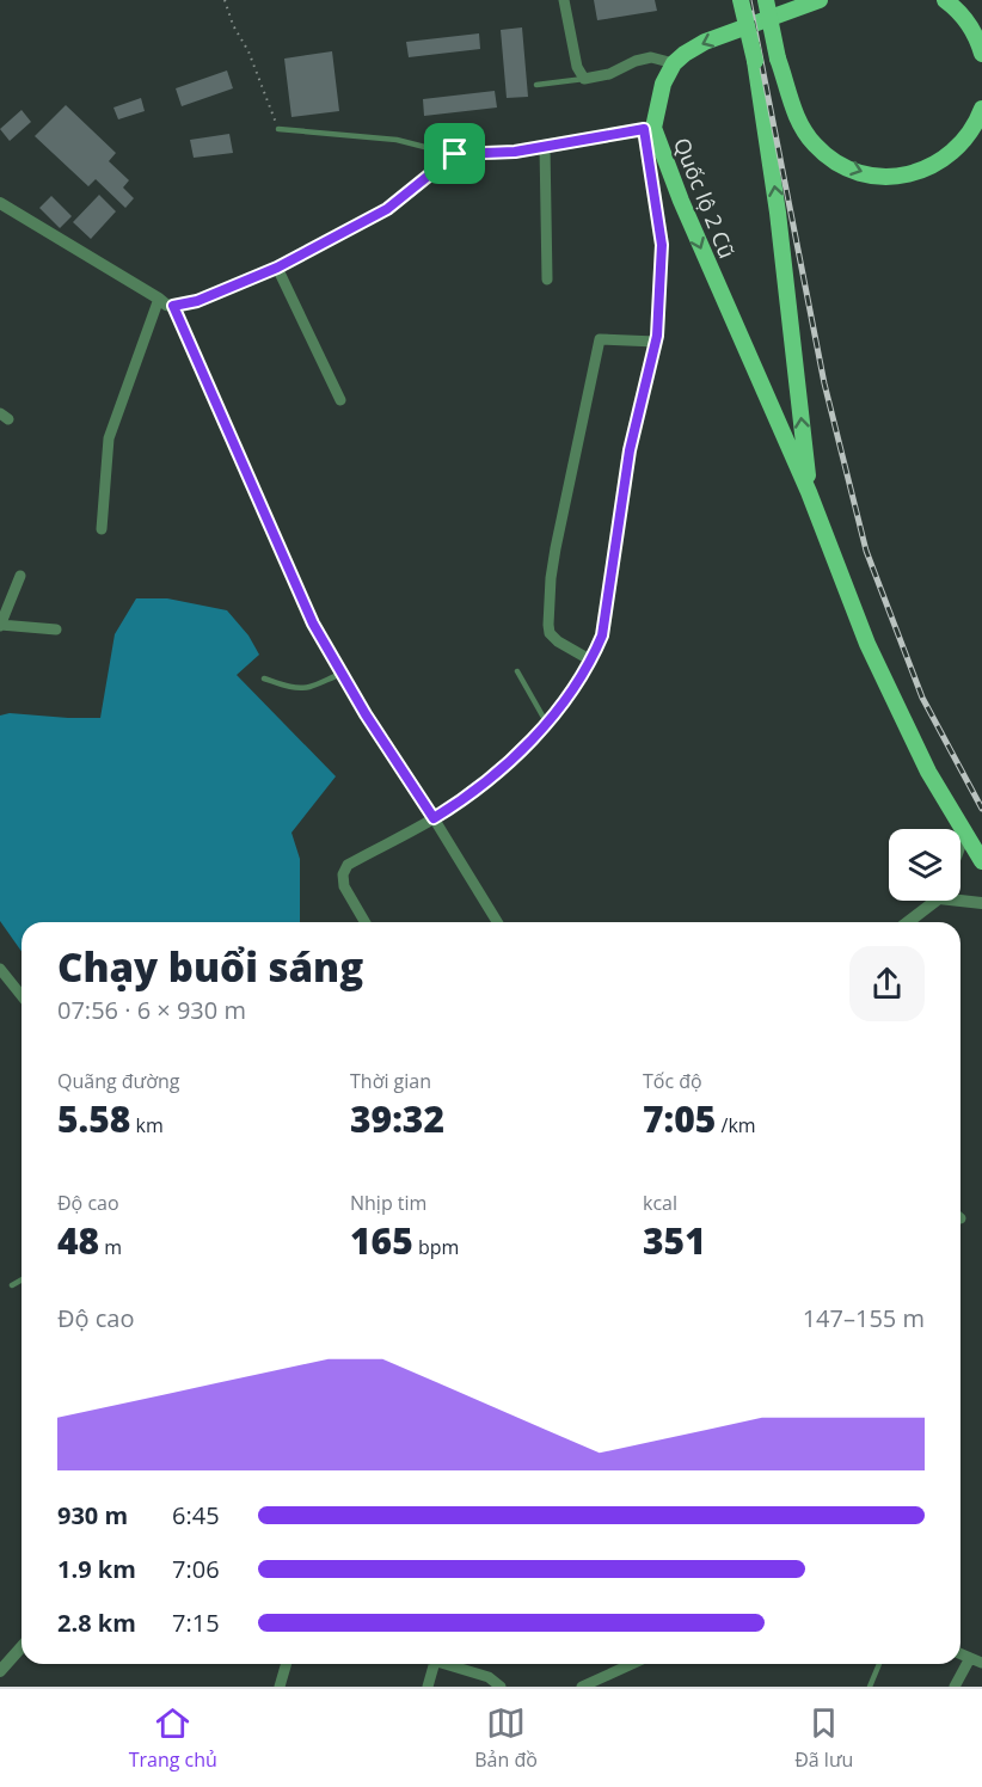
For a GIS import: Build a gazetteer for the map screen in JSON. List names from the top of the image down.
{
  "streets": {
    "main road": ["Quốc lộ 2 Cũ"]
  },
  "page": {
    "heading": ["Chạy buổi sáng", "07:56 · 6 × 930 m"],
    "stats": [
      ["Quãng đường", "5.58 km"],
      ["Thời gian", "39:32"],
      ["Tốc độ", "7:05 /km"],
      ["Độ cao", "48 m"],
      ["Nhịp tim", "165 bpm"],
      ["kcal", "351"]
    ],
    "chart": ["Độ cao", "147–155 m"],
    "list": [
      {
        "name": "930 m",
        "note": "6:45"
      },
      {
        "name": "1.9 km",
        "note": "7:06"
      },
      {
        "name": "2.8 km",
        "note": "7:15"
      }
    ],
    "tabs": ["Trang chủ", "Bản đồ", "Đã lưu"]
  }
}
